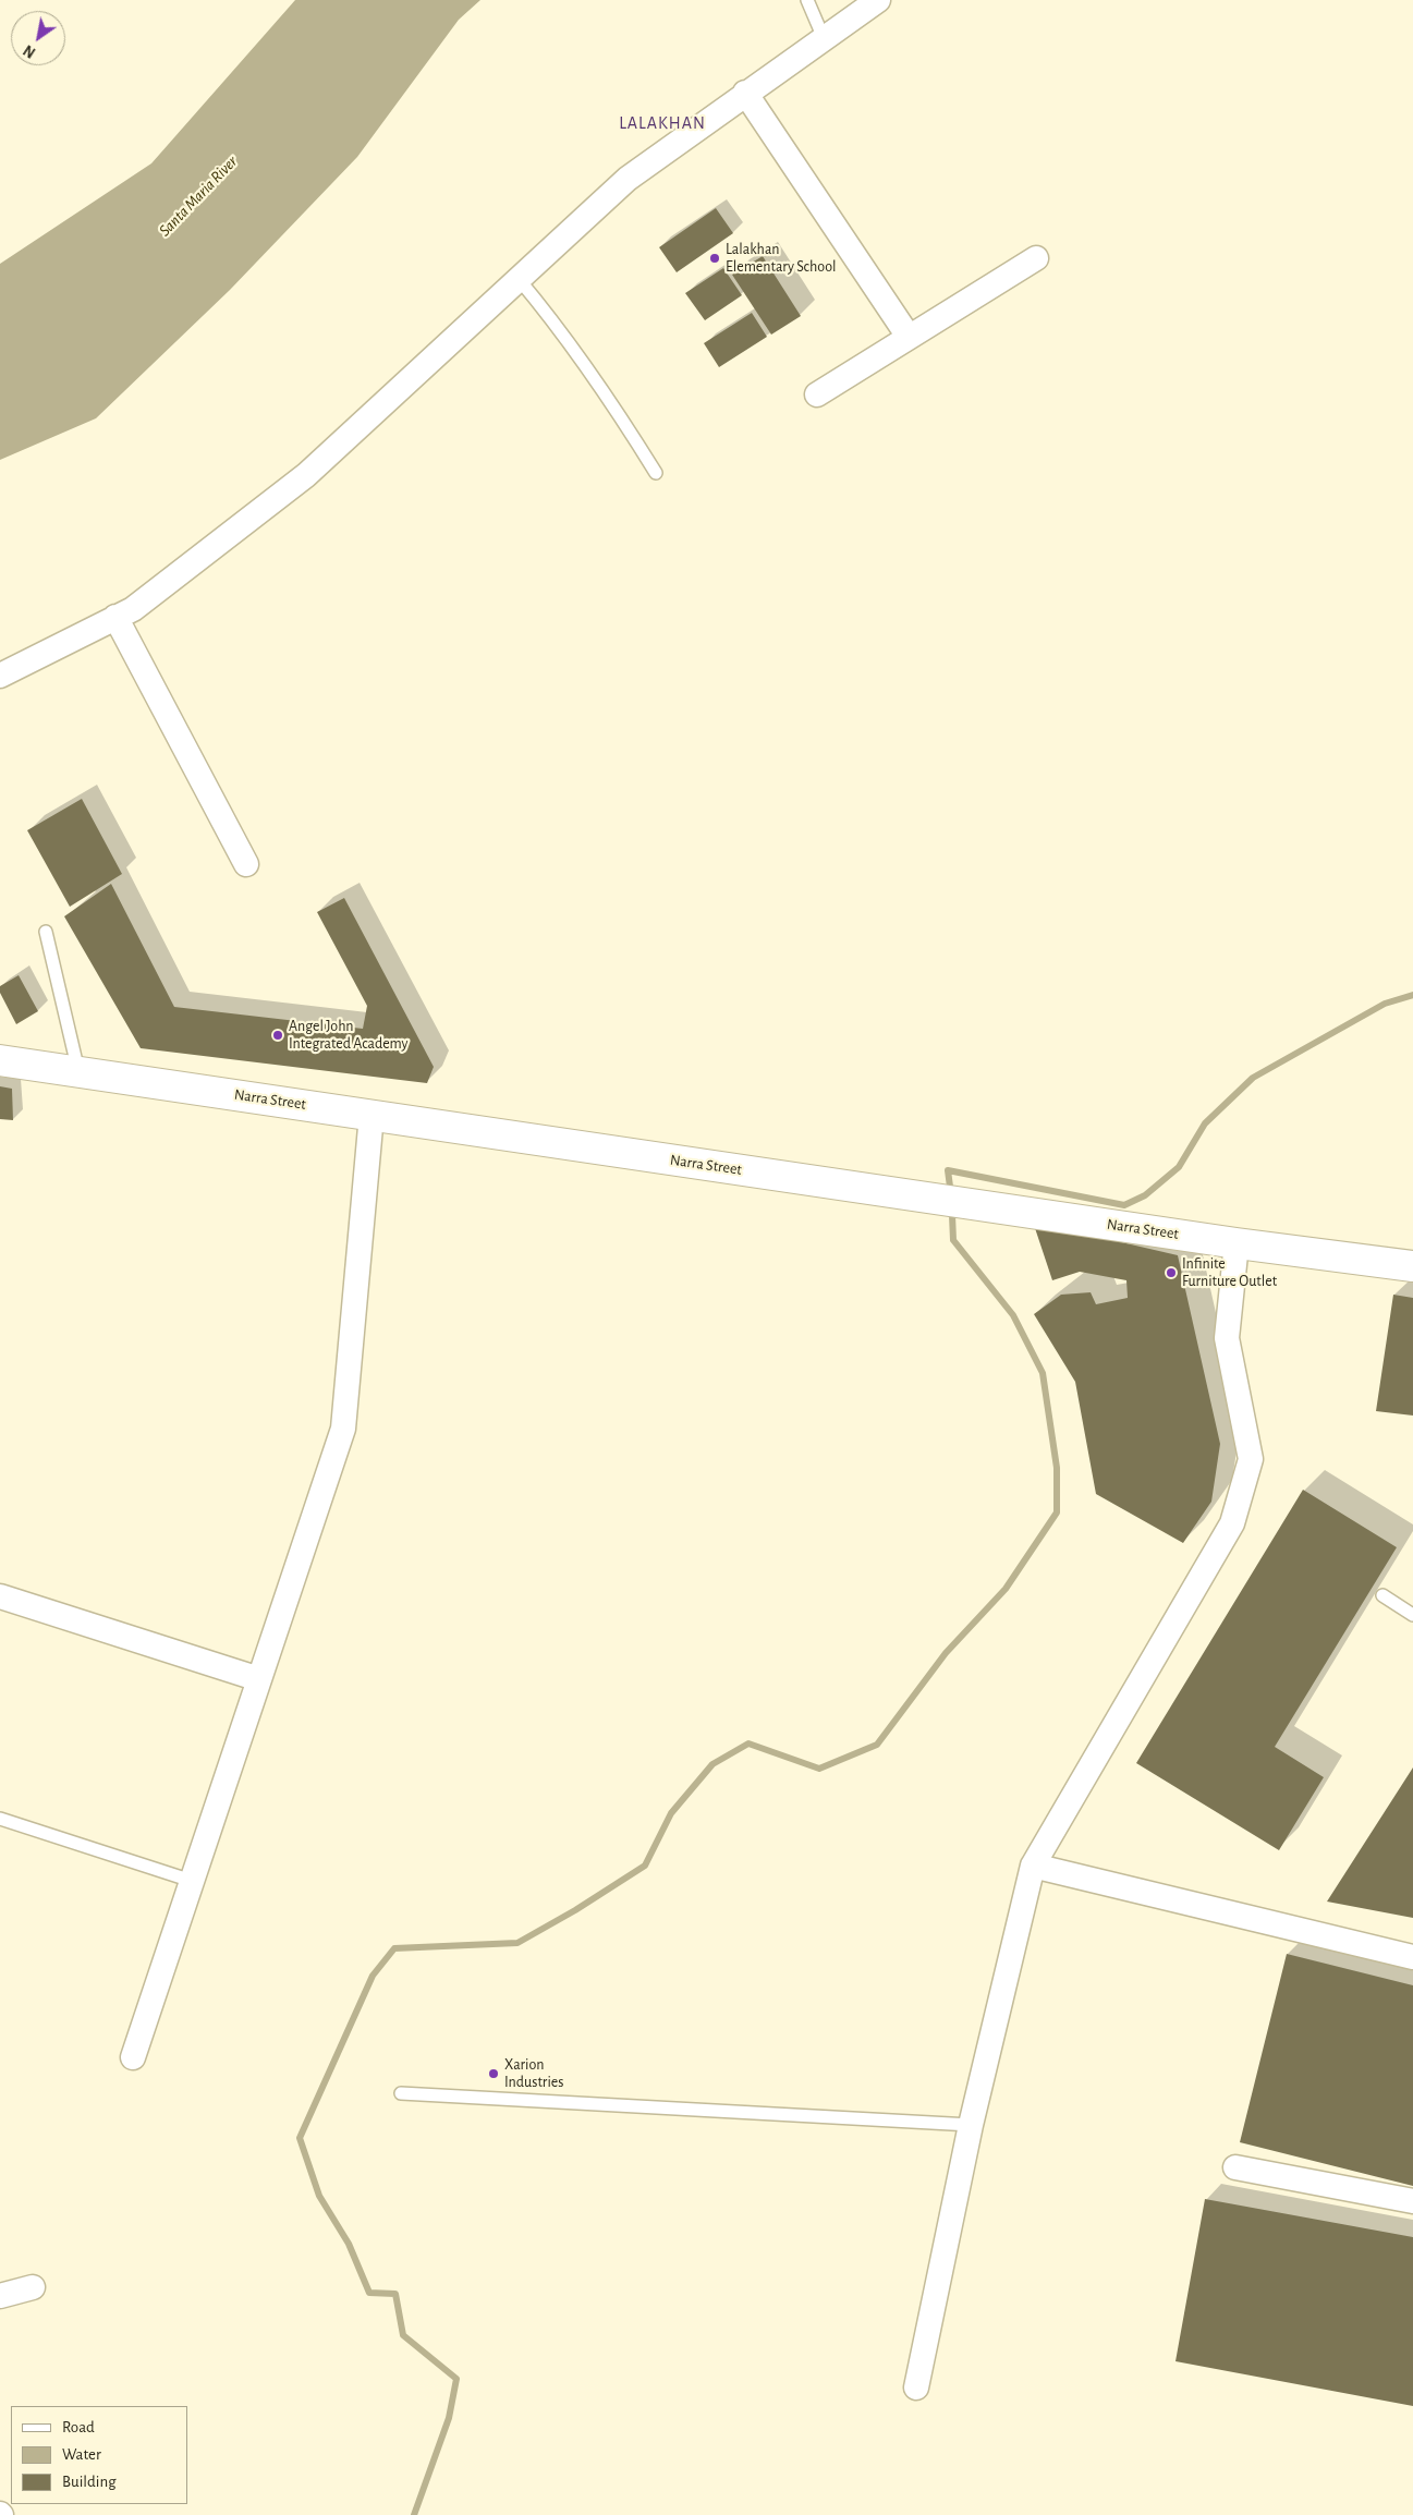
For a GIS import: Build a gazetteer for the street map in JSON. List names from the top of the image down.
{
  "streets": {
    "main road": ["Narra Street"]
  },
  "districts": ["LALAKHAN"],
  "water": ["Santa Maria River"],
  "places": [
    "Lalakhan Elementary School",
    "Angel John Integrated Academy",
    "Infinite Furniture Outlet",
    "Xarion Industries"
  ],
  "legend": ["Road", "Water", "Building"],
  "north": "bottom left"
}
